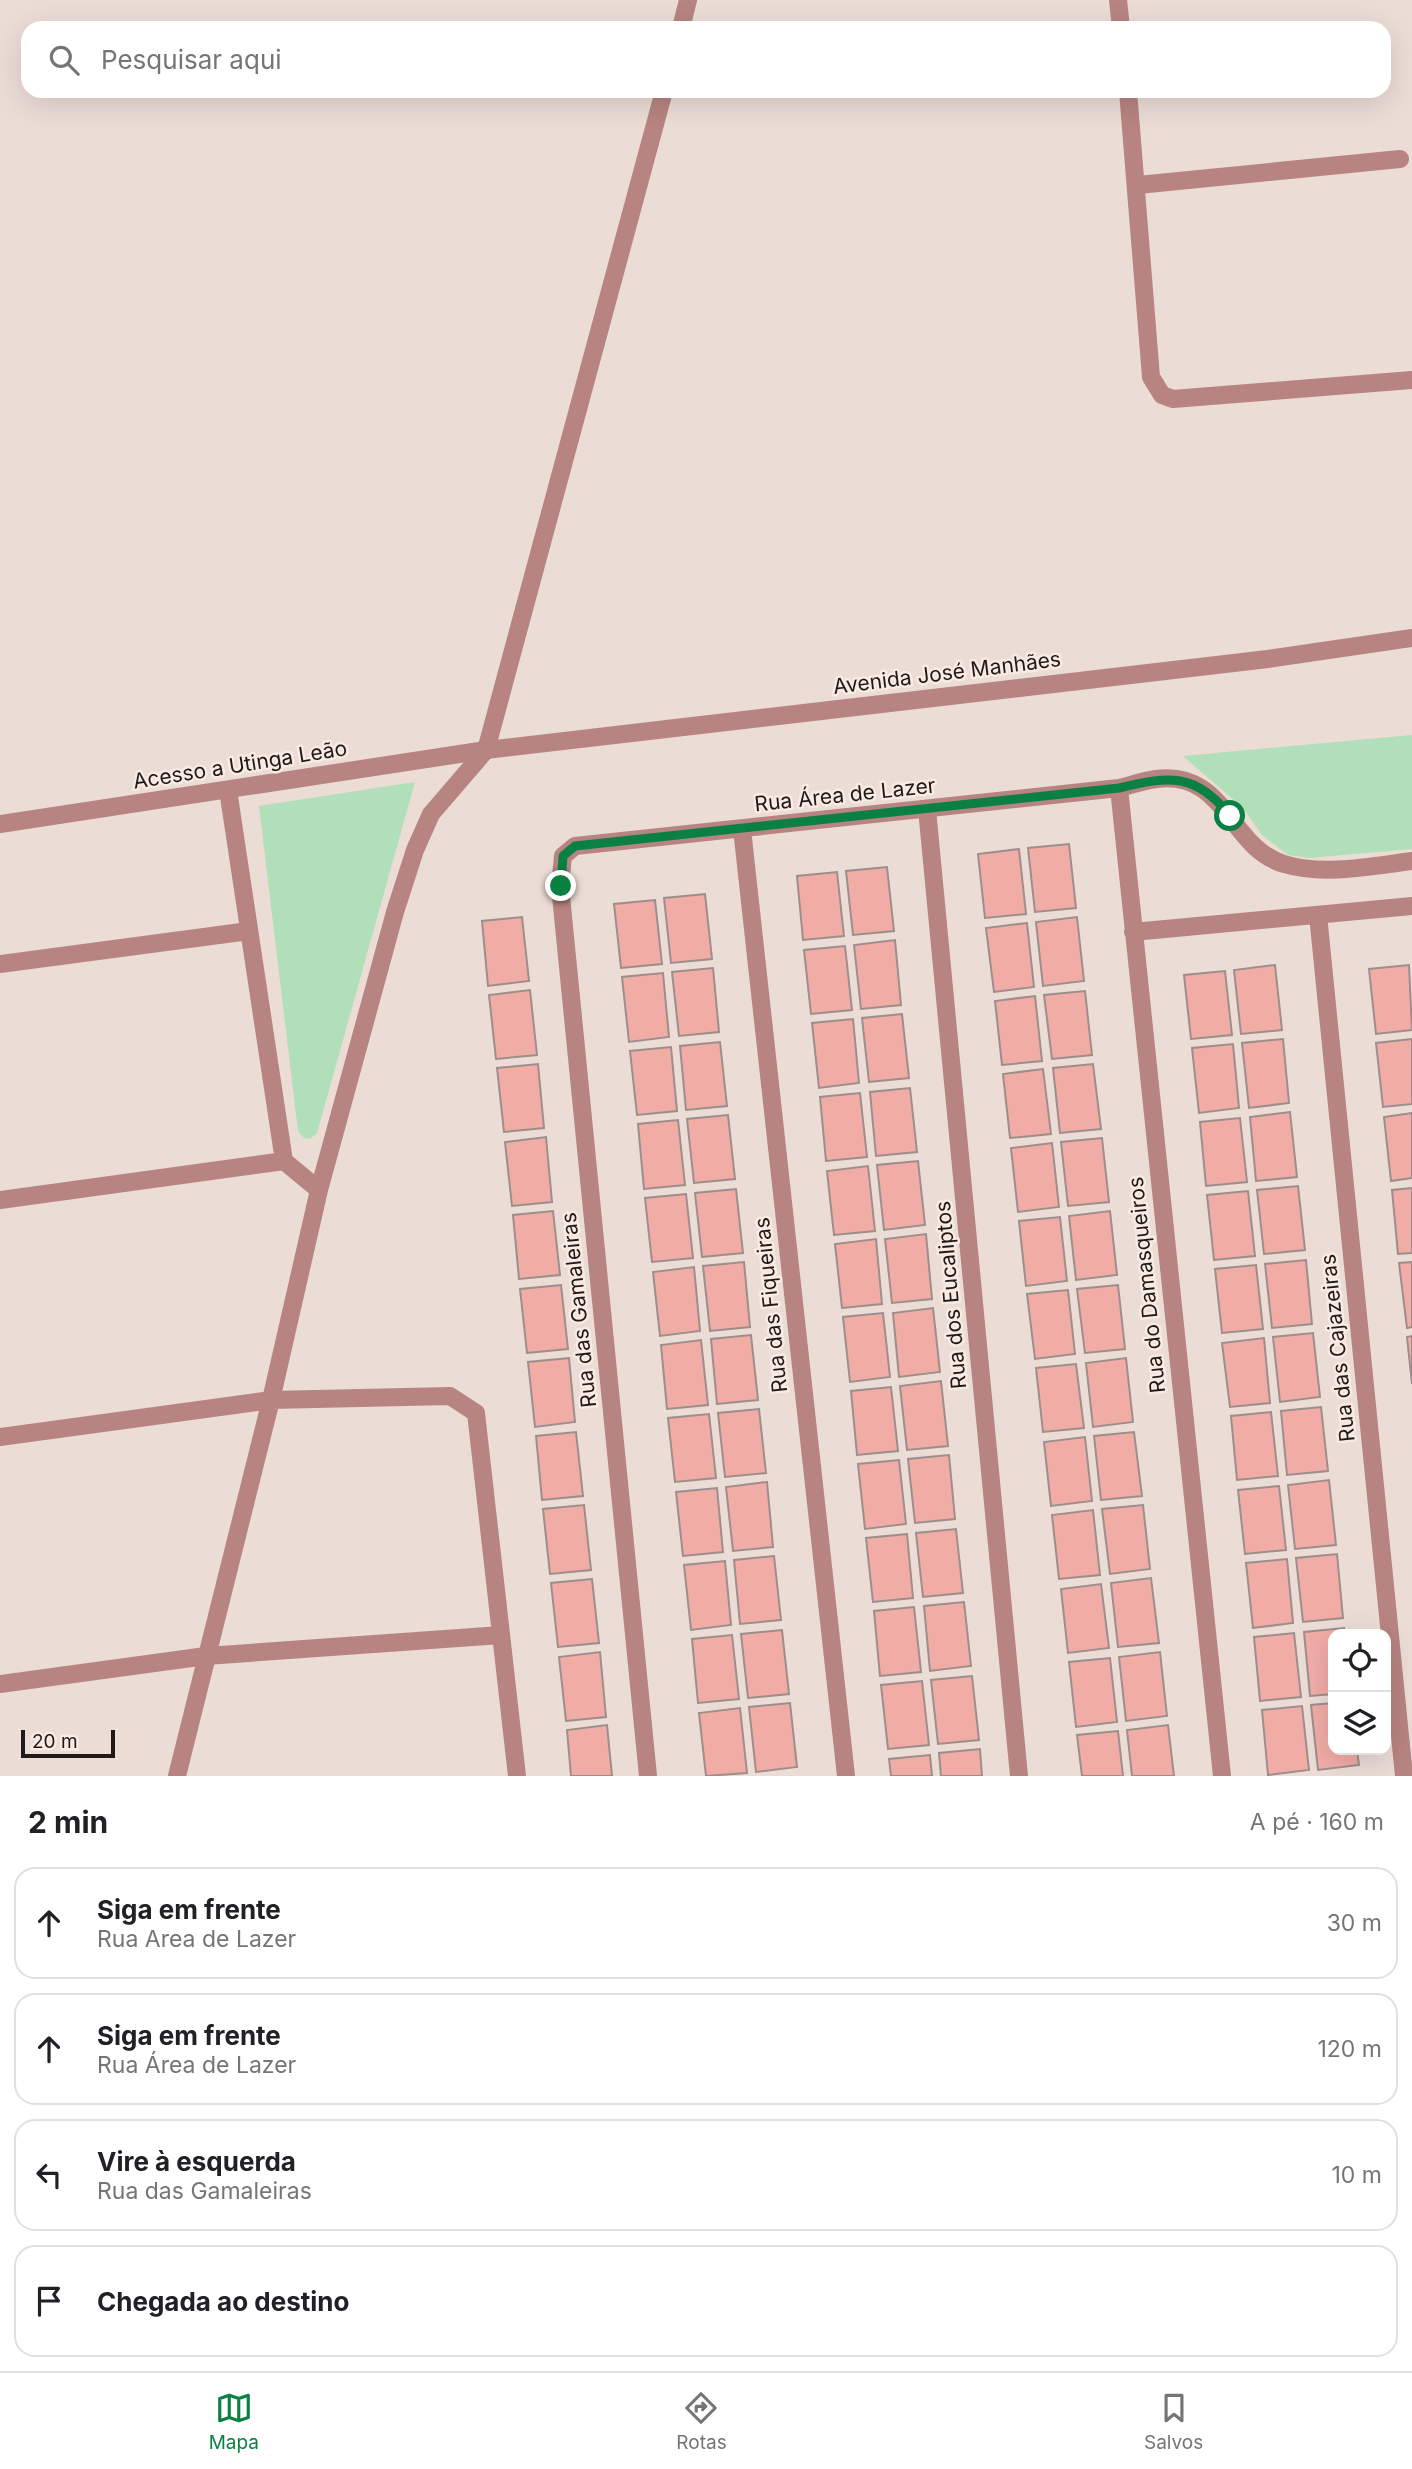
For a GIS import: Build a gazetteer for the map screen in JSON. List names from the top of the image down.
{
  "streets": {
    "street": [
      "Avenida José Manhães",
      "Acesso a Utinga Leão",
      "Rua Área de Lazer",
      "Rua do Damasqueiros",
      "Rua dos Eucaliptos",
      "Rua das Fiqueiras",
      "Rua das Gamaleiras",
      "Rua das Cajazeiras"
    ]
  },
  "crossings": [
    ["Avenida José Manhães", "Acesso a Utinga Leão"],
    ["Rua Área de Lazer", "Rua do Damasqueiros"],
    ["Rua Área de Lazer", "Rua dos Eucaliptos"],
    ["Rua Área de Lazer", "Rua das Fiqueiras"],
    ["Rua Área de Lazer", "Rua das Gamaleiras"]
  ],
  "scale_bar": "20 m",
  "page": {
    "search": "Pesquisar aqui",
    "scale": "20 m",
    "heading": ["2 min", "A pé · 160 m"],
    "list": [
      ["Siga em frente", "Rua Area de Lazer", "30 m"],
      ["Siga em frente", "Rua Área de Lazer", "120 m"],
      ["Vire à esquerda", "Rua das Gamaleiras", "10 m"],
      "Chegada ao destino"
    ],
    "nav": ["Mapa", "Rotas", "Salvos"]
  }
}
